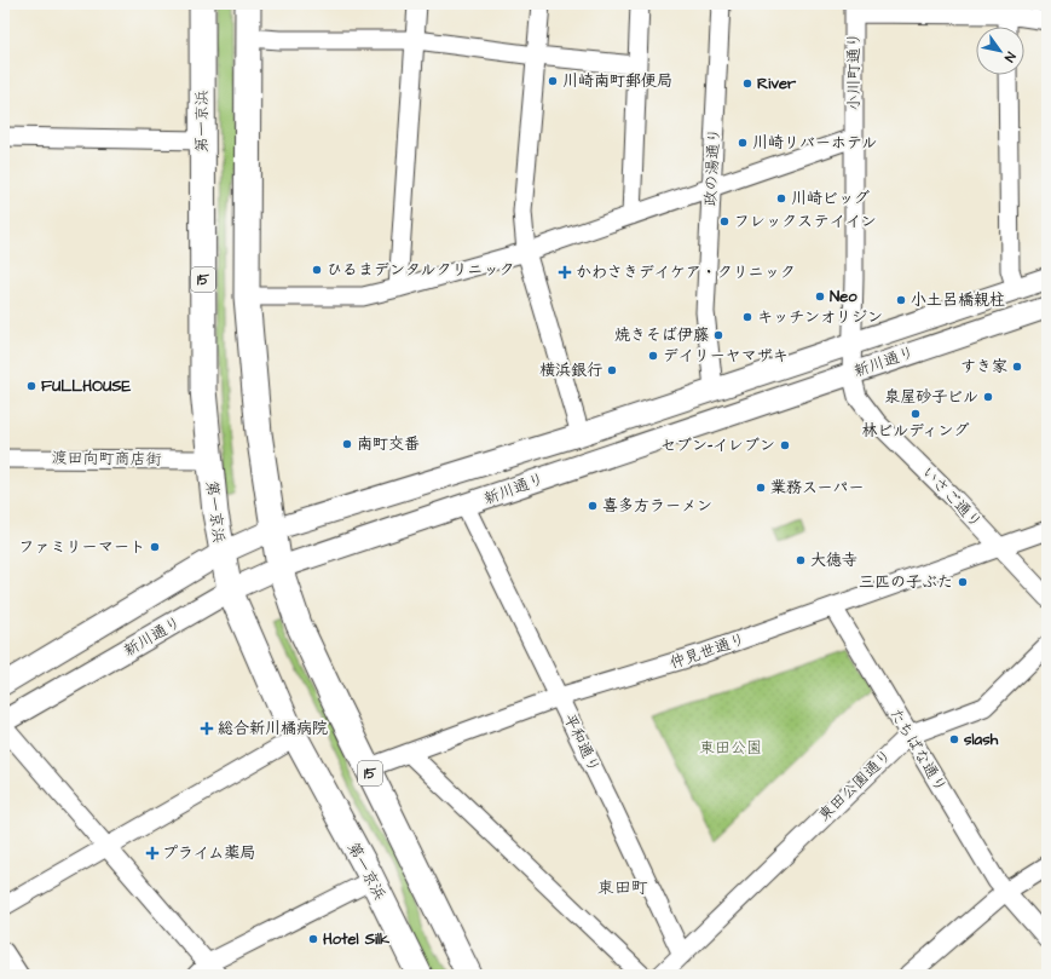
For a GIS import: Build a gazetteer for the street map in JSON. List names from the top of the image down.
{
  "streets": {
    "highway": ["第一京浜", "15"],
    "main road": ["新川通り"],
    "street": [
      "小川町通り",
      "政の湯通り",
      "渡田向町商店街",
      "いさご通り",
      "仲見世通り",
      "平和通り",
      "たちばな通り",
      "東田公園通り"
    ]
  },
  "crossings": [
    ["小川町通り", "新川通り"],
    ["小川町通り", "いさご通り"],
    ["第一京浜", "新川通り"],
    ["第一京浜", "渡田向町商店街"],
    ["政の湯通り", "新川通り"],
    ["15", "新川通り"],
    ["15", "仲見世通り"],
    ["新川通り", "平和通り"],
    ["いさご通り", "仲見世通り"],
    ["仲見世通り", "平和通り"],
    ["仲見世通り", "たちばな通り"],
    ["平和通り", "東田公園通り"],
    ["たちばな通り", "東田公園通り"]
  ],
  "districts": ["東田町"],
  "parks": ["東田公園"],
  "places": {
    "other": [
      "川崎南町郵便局",
      "River",
      "川崎リバーホテル",
      "川崎ビッグ",
      "フレックステイイン",
      "ひるまデンタルクリニック",
      "Neo",
      "小土呂橋親柱",
      "キッチンオリジン",
      "焼きそば伊藤",
      "デイリーヤマザキ",
      "すき家",
      "横浜銀行",
      "FULLHOUSE",
      "泉屋砂子ビル",
      "林ビルディング",
      "南町交番",
      "セブン-イレブン",
      "業務スーパー",
      "喜多方ラーメン",
      "ファミリーマート",
      "大徳寺",
      "三匹の子ぶた",
      "slash",
      "Hotel Silk"
    ],
    "health": ["かわさきデイケア・クリニック", "総合新川橘病院", "プライム薬局"]
  },
  "north": "bottom right"
}
